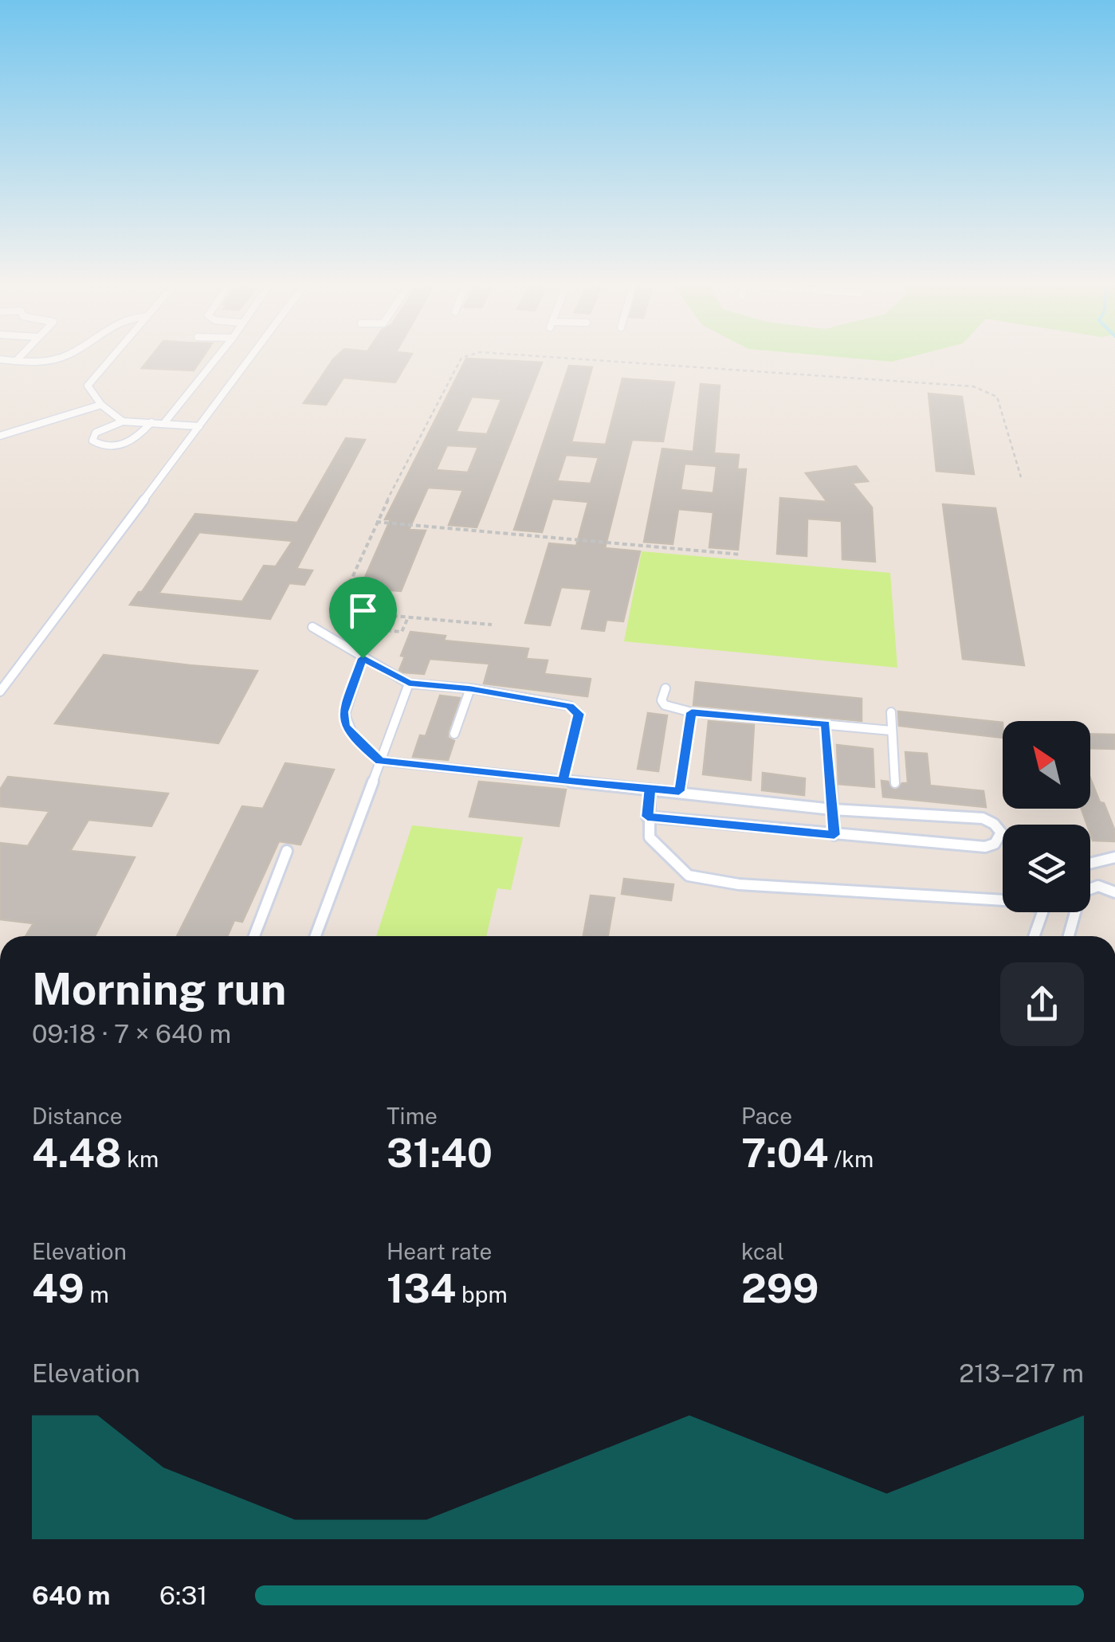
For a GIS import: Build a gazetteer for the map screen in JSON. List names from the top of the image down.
{
  "north": "top left",
  "page": {
    "heading": ["Morning run", "09:18 · 7 × 640 m"],
    "stats": [
      ["Distance", "4.48 km"],
      ["Time", "31:40"],
      ["Pace", "7:04 /km"],
      ["Elevation", "49 m"],
      ["Heart rate", "134 bpm"],
      ["kcal", "299"]
    ],
    "chart": ["Elevation", "213–217 m"],
    "list": [
      {
        "name": "640 m",
        "note": "6:31"
      }
    ]
  }
}
